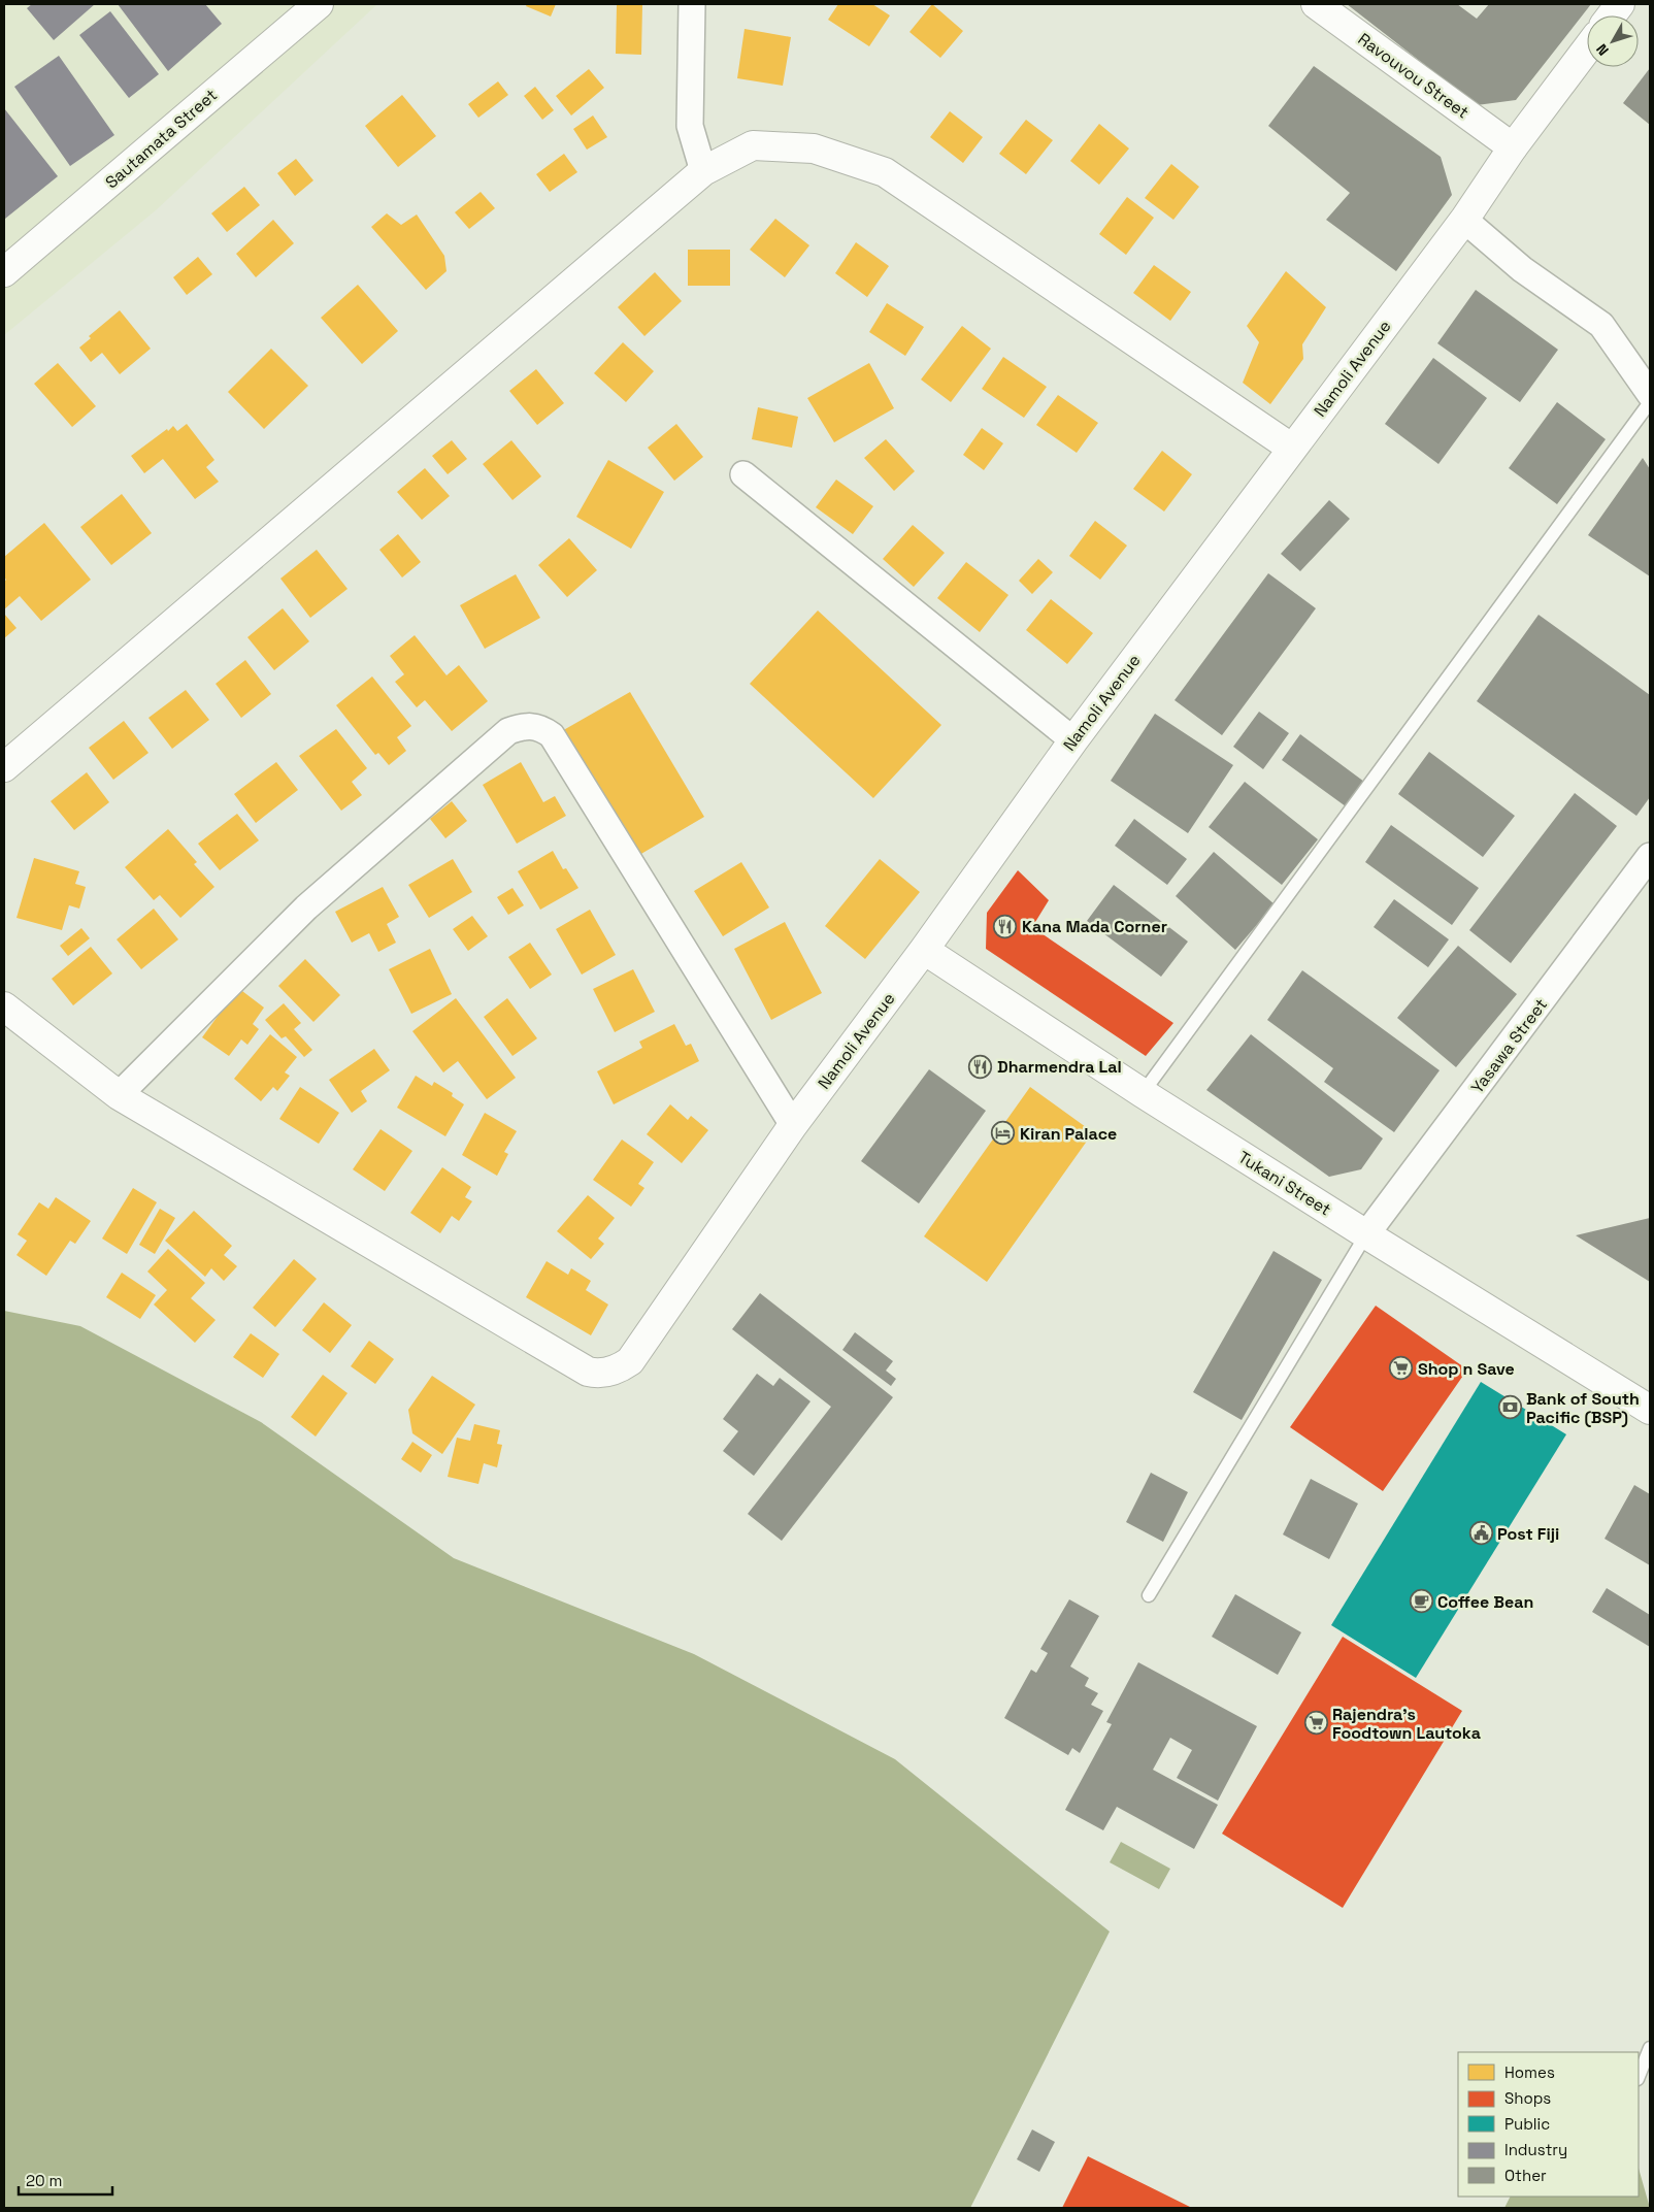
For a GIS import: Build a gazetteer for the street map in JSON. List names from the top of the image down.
{
  "streets": {
    "street": [
      "Ravouvou Street",
      "Sautamata Street",
      "Namoli Avenue",
      "Yasawa Street",
      "Tukani Street"
    ]
  },
  "crossings": [
    ["Ravouvou Street", "Namoli Avenue"],
    ["Namoli Avenue", "Tukani Street"],
    ["Yasawa Street", "Tukani Street"]
  ],
  "places": {
    "restaurant": ["Kana Mada Corner", "Dharmendra Lal"],
    "hotel": ["Kiran Palace"],
    "supermarket": ["Shop n Save", "Rajendra's Foodtown Lautoka"],
    "bank": ["Bank of South Pacific (BSP)"],
    "public building": ["Post Fiji"],
    "cafe": ["Coffee Bean"]
  },
  "legend": [
    "Homes",
    "Shops",
    "Public",
    "Industry",
    "Other"
  ],
  "scale_bar": "20 m",
  "north": "bottom left"
}
